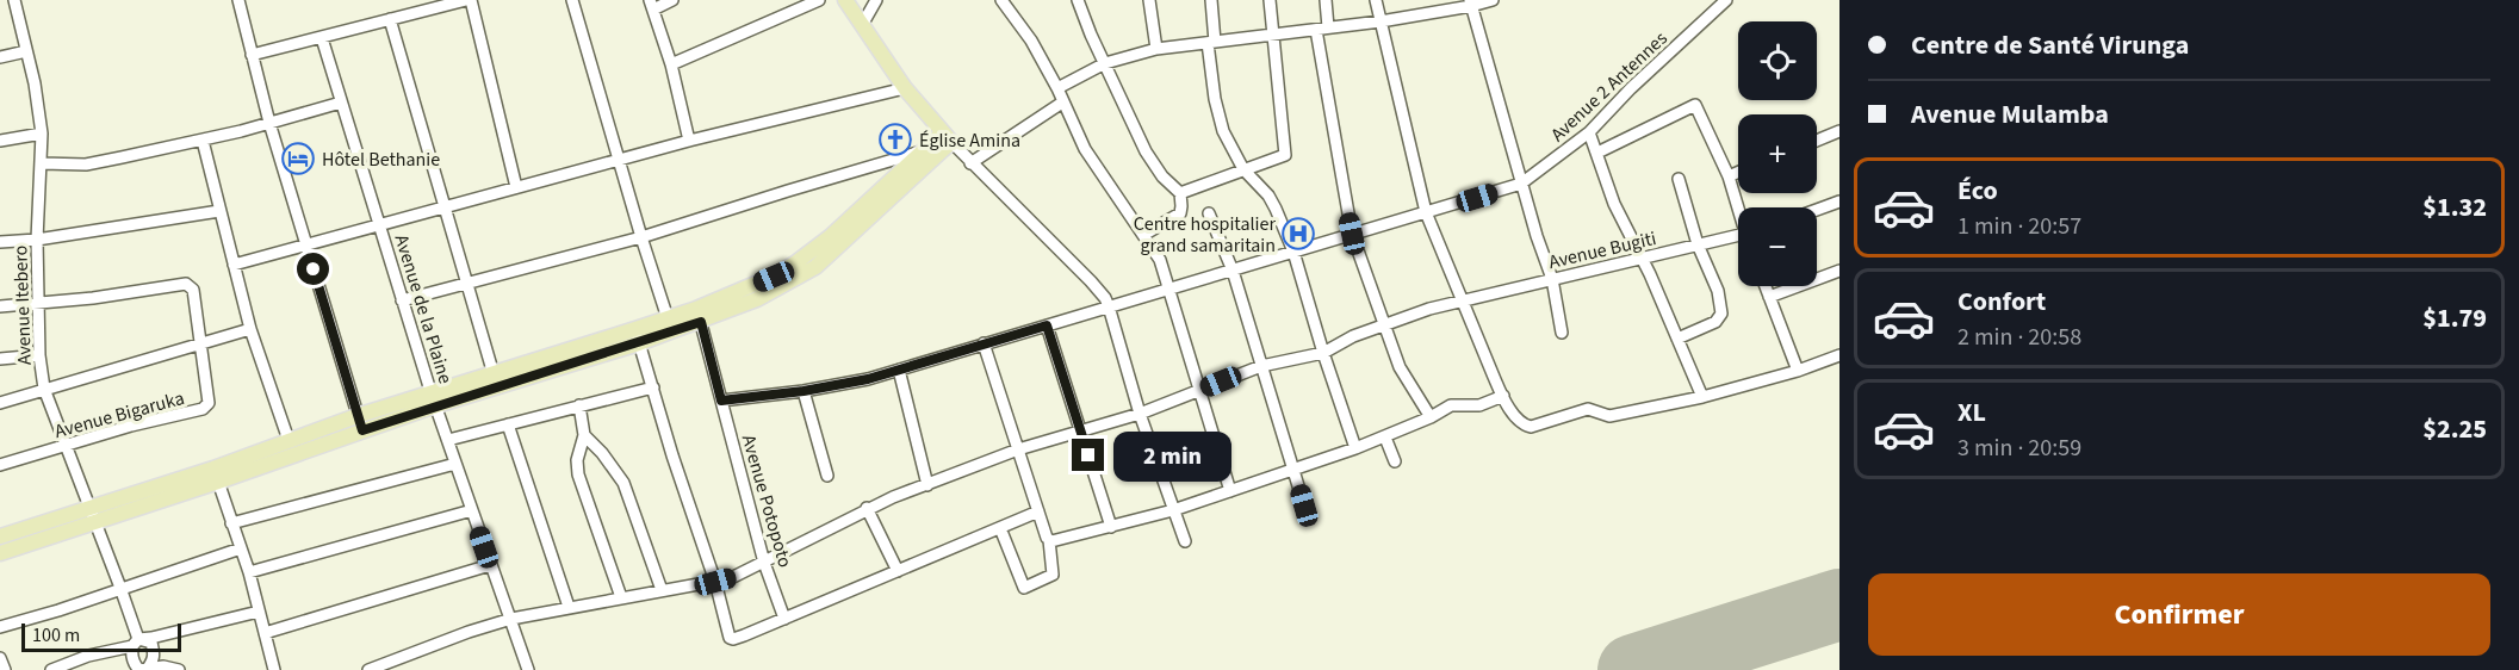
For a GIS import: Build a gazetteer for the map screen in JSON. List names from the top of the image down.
{
  "streets": {
    "street": [
      "Avenue 2 Antennes",
      "Avenue Bugiti",
      "Avenue Itebero",
      "Avenue de la Plaine",
      "Avenue Bigaruka",
      "Avenue Potopoto"
    ]
  },
  "crossings": [
    ["Avenue 2 Antennes", "Avenue Potopoto"],
    ["Avenue Bugiti", "Avenue de la Plaine"],
    ["Avenue Bugiti", "Avenue Potopoto"],
    ["Avenue Itebero", "Avenue Bigaruka"]
  ],
  "places": {
    "church": ["Église Amina"],
    "hotel": ["Hôtel Bethanie"],
    "hospital": ["Centre hospitalier grand samaritain"]
  },
  "scale_bar": "100 m",
  "page": {
    "banner": ["Centre de Santé Virunga", "Avenue Mulamba"],
    "map_buttons": ["+", "−"],
    "list": [
      {
        "name": "Éco",
        "note": "1 min · 20:57",
        "value": "$1.32"
      },
      {
        "name": "Confort",
        "note": "2 min · 20:58",
        "value": "$1.79"
      },
      {
        "name": "XL",
        "note": "3 min · 20:59",
        "value": "$2.25"
      }
    ],
    "bubble": "2 min",
    "buttons": "Confirmer",
    "scale": "100 m"
  }
}
